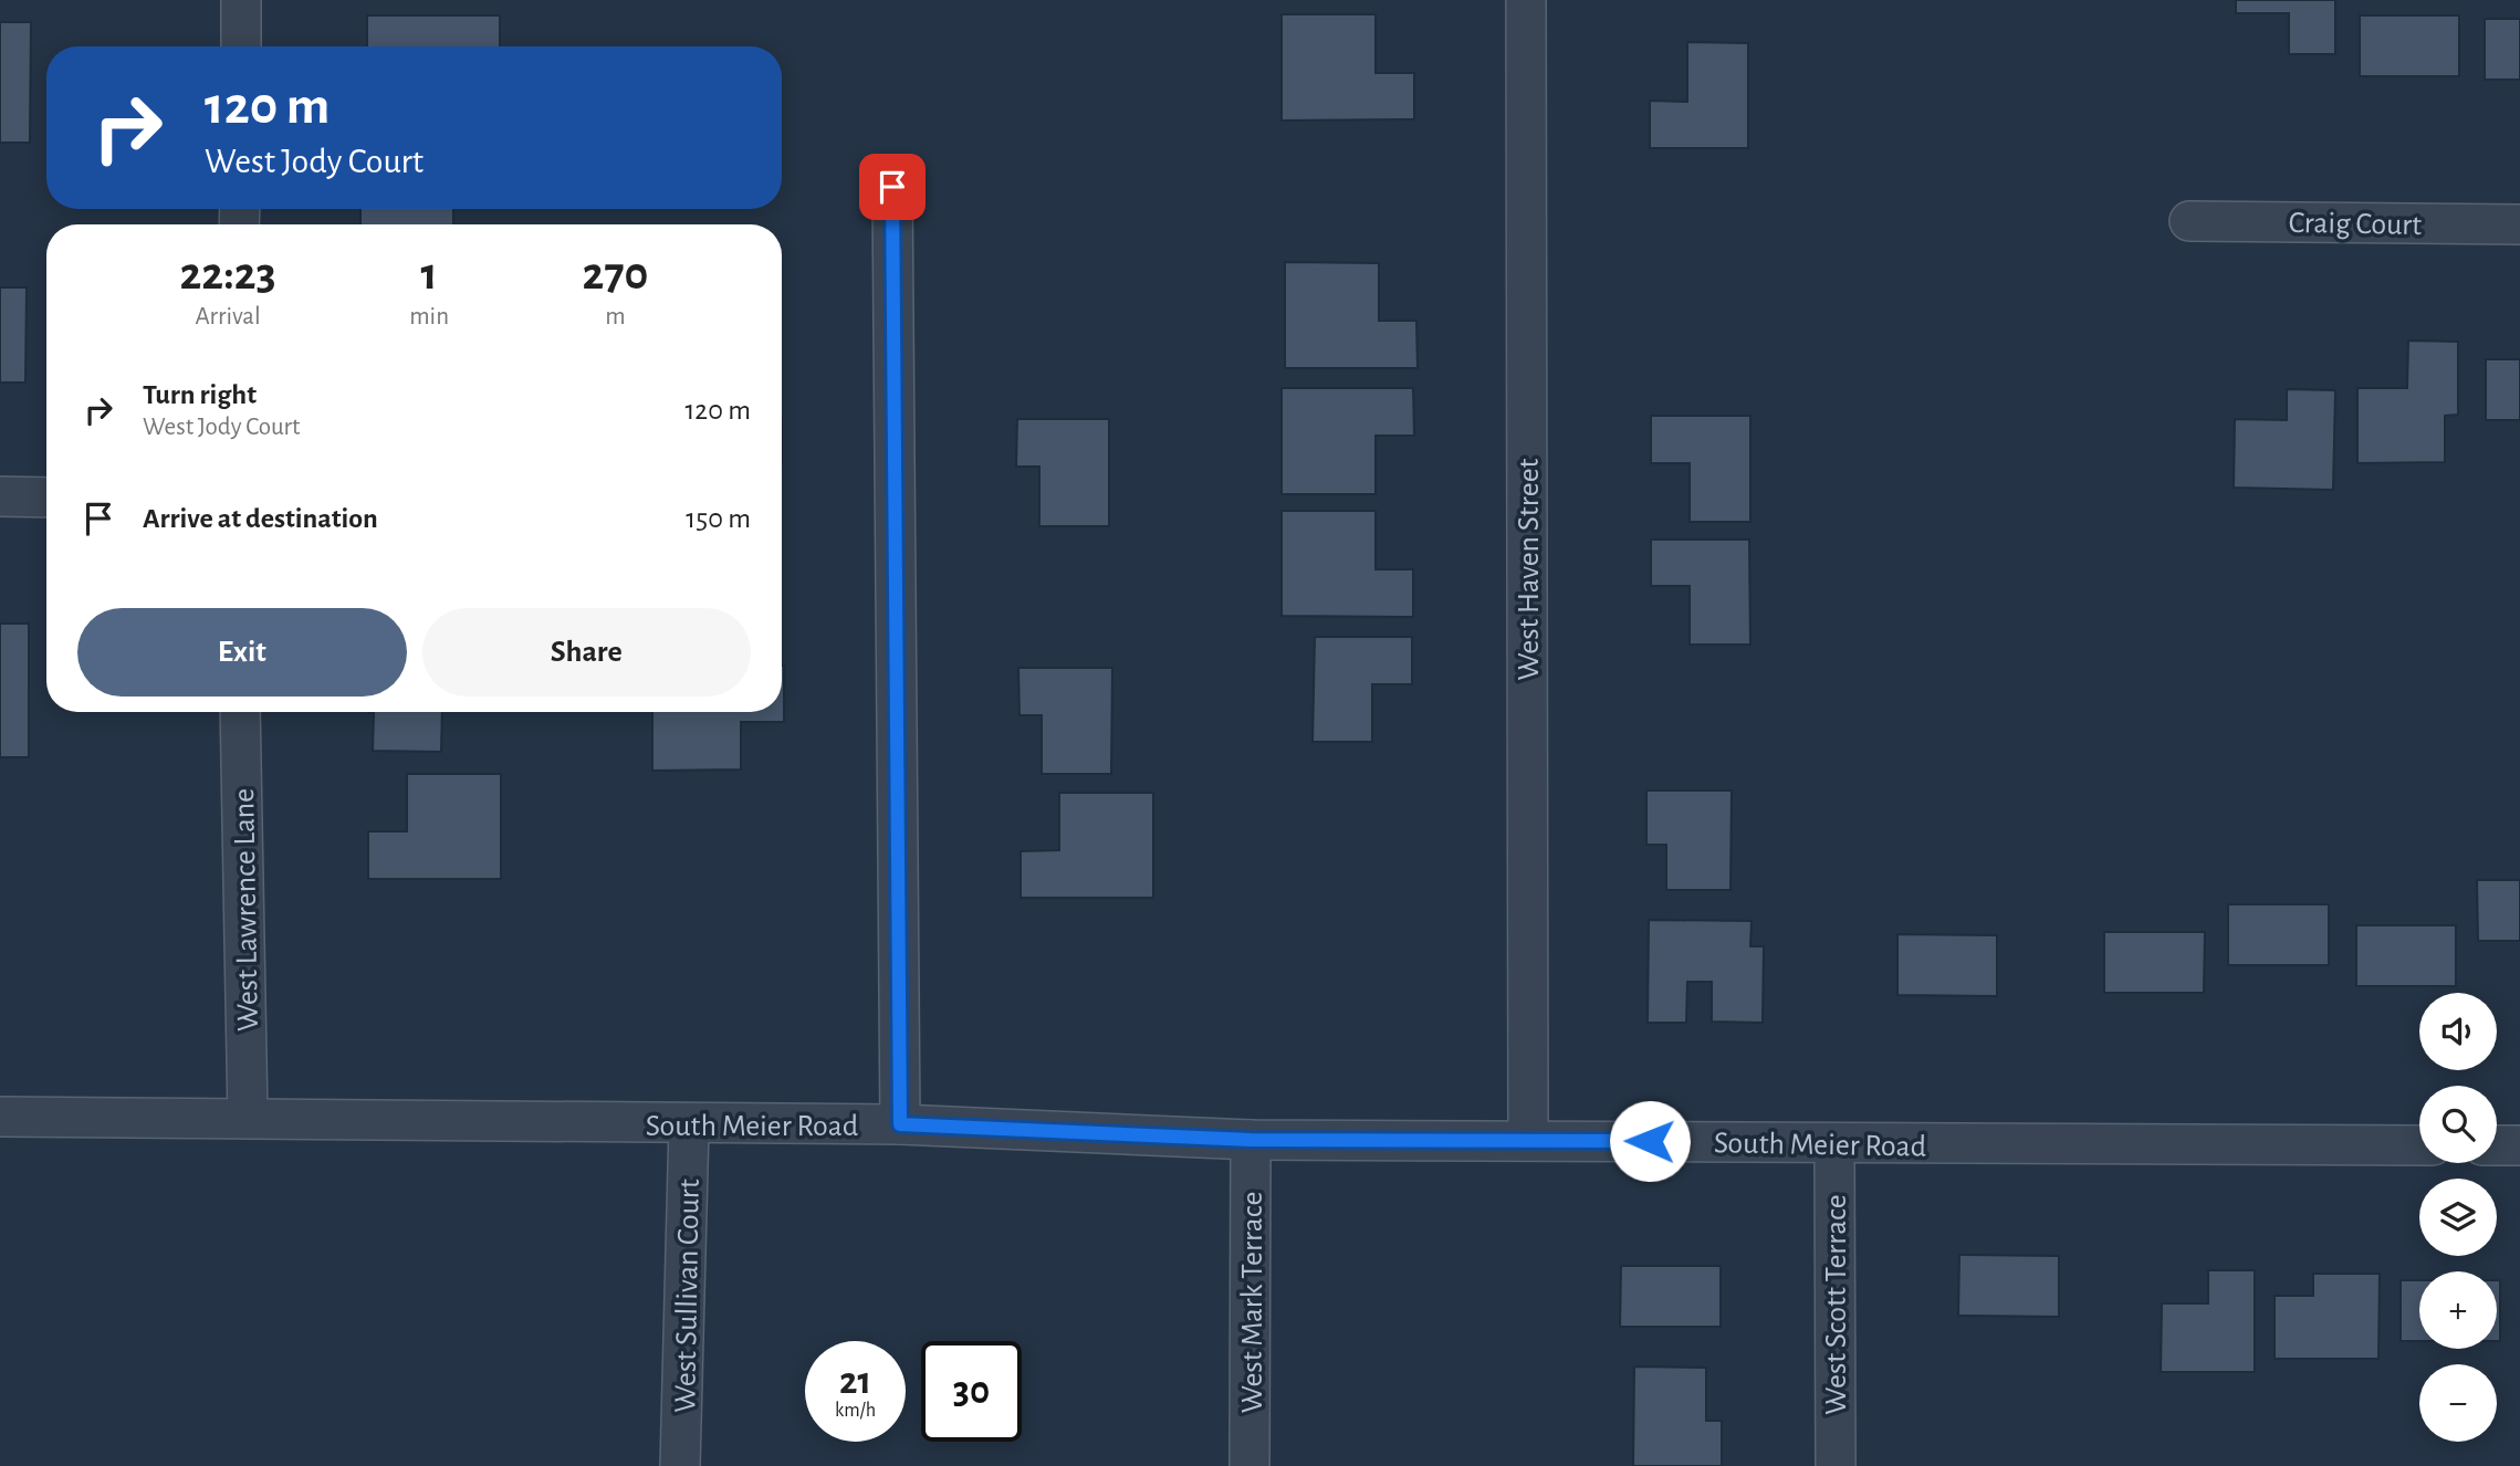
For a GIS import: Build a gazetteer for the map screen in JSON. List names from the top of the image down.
{
  "streets": {
    "street": [
      "Craig Court",
      "West Haven Street",
      "West Lawrence Lane",
      "South Meier Road",
      "West Sullivan Court",
      "West Mark Terrace",
      "West Scott Terrace"
    ]
  },
  "crossings": [
    ["West Haven Street", "South Meier Road"],
    ["West Lawrence Lane", "South Meier Road"],
    ["South Meier Road", "West Sullivan Court"],
    ["South Meier Road", "West Mark Terrace"],
    ["South Meier Road", "West Scott Terrace"]
  ],
  "page": {
    "turn": ["120 m", "West Jody Court"],
    "eta": [
      "22:23",
      "Arrival",
      "1",
      "min",
      "270",
      "m"
    ],
    "list": [
      {
        "name": "Turn right",
        "note": "West Jody Court",
        "value": "120 m"
      },
      {
        "name": "Arrive at destination",
        "value": "150 m"
      }
    ],
    "buttons": ["Exit", "Share"],
    "map_buttons": ["+", "−"],
    "speed": "21 km/h",
    "limit": "30"
  }
}
